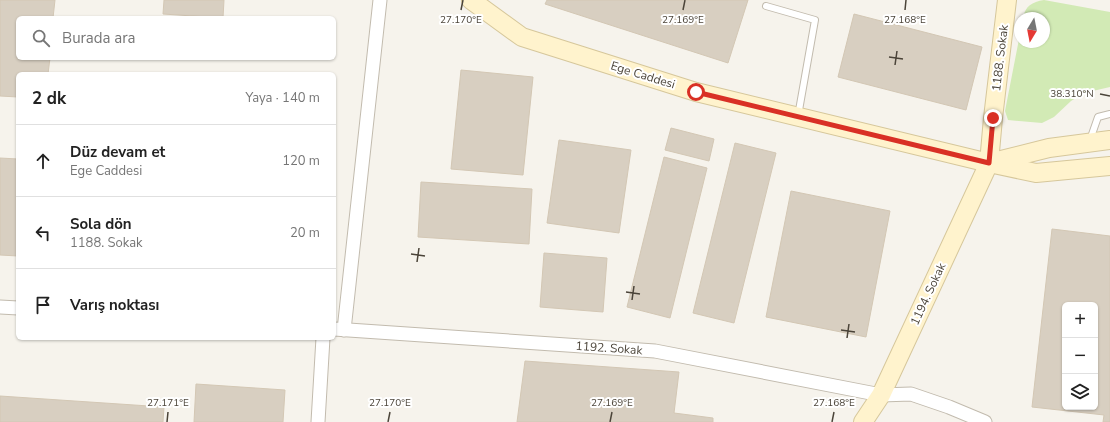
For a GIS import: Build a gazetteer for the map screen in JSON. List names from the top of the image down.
{
  "streets": {
    "street": [
      "1188. Sokak",
      "Ege Caddesi",
      "1194. Sokak",
      "1192. Sokak"
    ]
  },
  "crossings": [
    ["1188. Sokak", "Ege Caddesi"],
    ["1188. Sokak", "1194. Sokak"],
    ["Ege Caddesi", "1194. Sokak"],
    ["1194. Sokak", "1192. Sokak"]
  ],
  "north": "bottom",
  "page": {
    "search": "Burada ara",
    "heading": ["2 dk", "Yaya · 140 m"],
    "list": [
      ["Düz devam et", "Ege Caddesi", "120 m"],
      ["Sola dön", "1188. Sokak", "20 m"],
      "Varış noktası"
    ],
    "map_buttons": ["+", "−"]
  },
  "coordinates": [
    "27.170°E",
    "27.169°E",
    "27.168°E",
    "38.310°N",
    "27.171°E"
  ]
}
